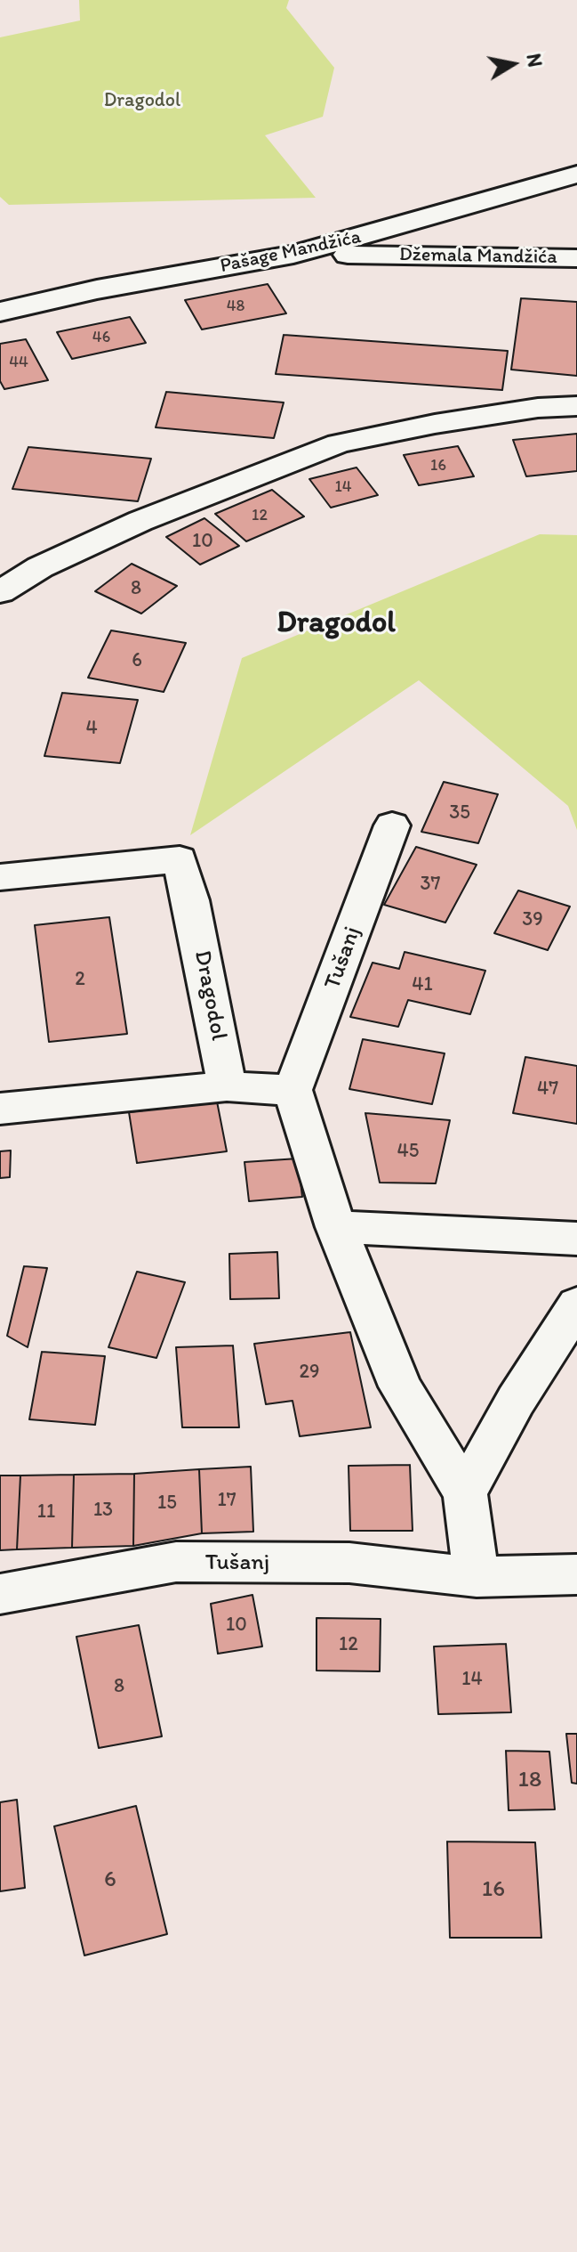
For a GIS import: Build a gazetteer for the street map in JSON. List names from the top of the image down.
{
  "streets": {
    "street": [
      "Pašage Mandžića",
      "Džemala Mandžića",
      "Tušanj",
      "Dragodol"
    ]
  },
  "crossings": [
    ["Pašage Mandžića", "Džemala Mandžića"]
  ],
  "districts": ["Dragodol"],
  "parks": ["Dragodol"],
  "house_numbers": [
    "48",
    "46",
    "44",
    "16",
    "14",
    "12",
    "10",
    "8",
    "6",
    "4",
    "35",
    "37",
    "39",
    "2",
    "41",
    "47",
    "45",
    "29",
    "17",
    "15",
    "13",
    "11",
    "10",
    "12",
    "14",
    "8",
    "18",
    "6",
    "16"
  ],
  "north": "right"
}
